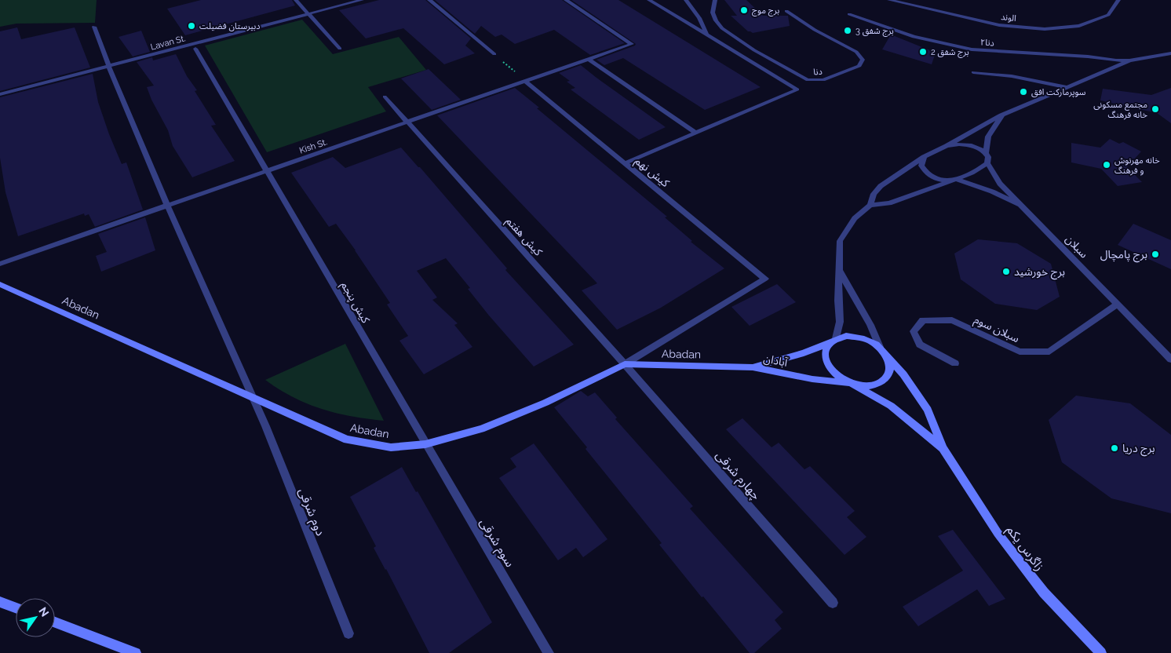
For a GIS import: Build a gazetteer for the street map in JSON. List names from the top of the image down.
{
  "streets": {
    "main road": ["Abadan", "آبادان", "زاگرس یکم"],
    "street": [
      "الوند",
      "Lavan St.",
      "دنا۲",
      "دنا",
      "Kish St.",
      "کیش نهم",
      "کیش هفتم",
      "سبلان",
      "کیش پنجم",
      "سبلان سوم",
      "چهارم شرقی",
      "دوم شرقی",
      "سوم شرقی"
    ]
  },
  "crossings": [
    ["Lavan St.", "دوم شرقی"],
    ["Kish St.", "کیش نهم"],
    ["Kish St.", "کیش هفتم"],
    ["Kish St.", "کیش پنجم"],
    ["Kish St.", "دوم شرقی"],
    ["کیش نهم", "کیش هفتم"],
    ["کیش نهم", "Abadan"],
    ["کیش نهم", "چهارم شرقی"],
    ["کیش هفتم", "Abadan"],
    ["کیش هفتم", "چهارم شرقی"],
    ["سبلان", "سبلان سوم"],
    ["کیش پنجم", "Abadan"],
    ["کیش پنجم", "سوم شرقی"],
    ["Abadan", "آبادان"],
    ["Abadan", "چهارم شرقی"],
    ["Abadan", "دوم شرقی"],
    ["Abadan", "سوم شرقی"],
    ["آبادان", "زاگرس یکم"]
  ],
  "places": [
    "برج موج",
    "دبیرستان فضیلت",
    "برج شفق 3",
    "برج شفق 2",
    "سوپرمارکت افق",
    "مجتمع مسکونی خانه فرهنگ",
    "خانه مهرنوش و فرهنگ",
    "برج پامچال",
    "برج خورشید",
    "برج دریا"
  ],
  "north": "top right"
}
